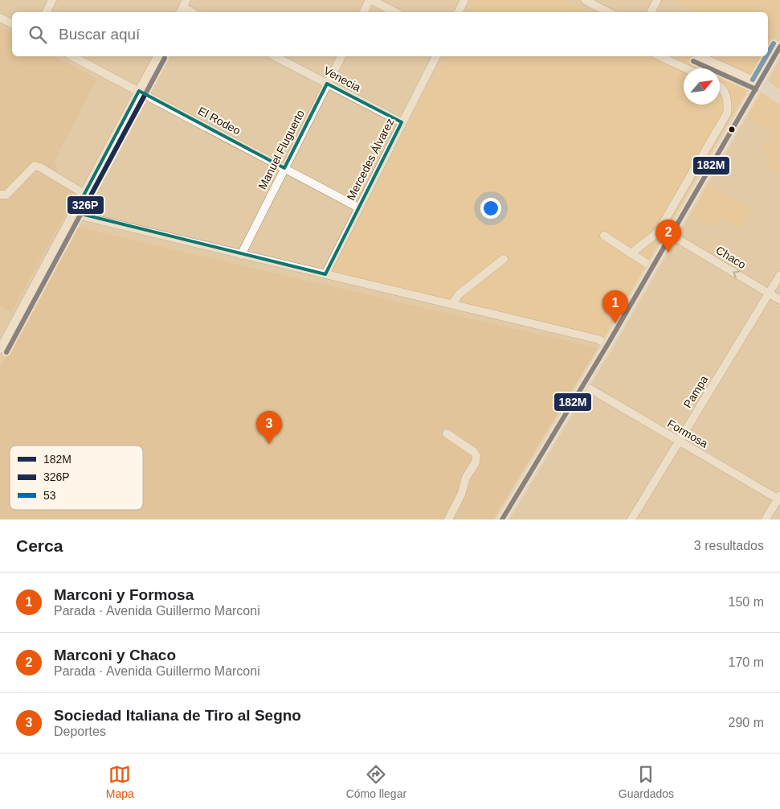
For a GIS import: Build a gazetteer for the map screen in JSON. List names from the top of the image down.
{
  "streets": {
    "street": [
      "Venecia",
      "El Rodeo",
      "Manuel Fluguerto",
      "Mercedes Álvarez",
      "Chaco",
      "Pampa",
      "Formosa"
    ]
  },
  "crossings": [
    ["Venecia", "Manuel Fluguerto"],
    ["Venecia", "Mercedes Álvarez"],
    ["El Rodeo", "Manuel Fluguerto"],
    ["El Rodeo", "Mercedes Álvarez"],
    ["Chaco", "Pampa"],
    ["Pampa", "Formosa"]
  ],
  "one_way": ["Chaco"],
  "lines": ["transit line 53", "transit line 182M", "transit line 326P"],
  "legend": ["182M", "326P", "53"],
  "north": "top right",
  "page": {
    "search": "Buscar aquí",
    "pins": ["2", "1", "3"],
    "heading": ["Cerca", "3 resultados"],
    "list": [
      {
        "mark": "1",
        "name": "Marconi y Formosa",
        "note": "Parada · Avenida Guillermo Marconi",
        "value": "150 m"
      },
      {
        "mark": "2",
        "name": "Marconi y Chaco",
        "note": "Parada · Avenida Guillermo Marconi",
        "value": "170 m"
      },
      {
        "mark": "3",
        "name": "Sociedad Italiana de Tiro al Segno",
        "note": "Deportes",
        "value": "290 m"
      }
    ],
    "nav": ["Mapa", "Cómo llegar", "Guardados"]
  }
}
